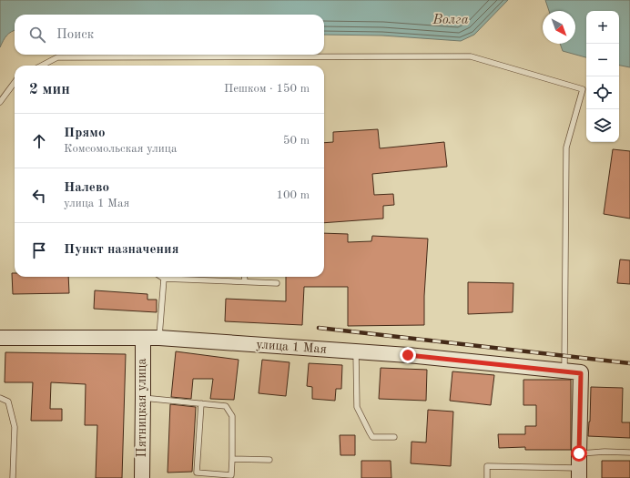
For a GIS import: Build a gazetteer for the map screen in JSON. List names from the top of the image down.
{
  "streets": {
    "street": ["улица 1 Мая", "Пятницкая улица"]
  },
  "crossings": [
    ["улица 1 Мая", "Пятницкая улица"]
  ],
  "water": ["Волга"],
  "north": "bottom right",
  "page": {
    "map_buttons": ["+", "−"],
    "search": "Поиск",
    "heading": ["2 мин", "Пешком · 150 m"],
    "list": [
      ["Прямо", "Комсомольская улица", "50 m"],
      ["Налево", "улица 1 Мая", "100 m"],
      "Пункт назначения"
    ]
  }
}
